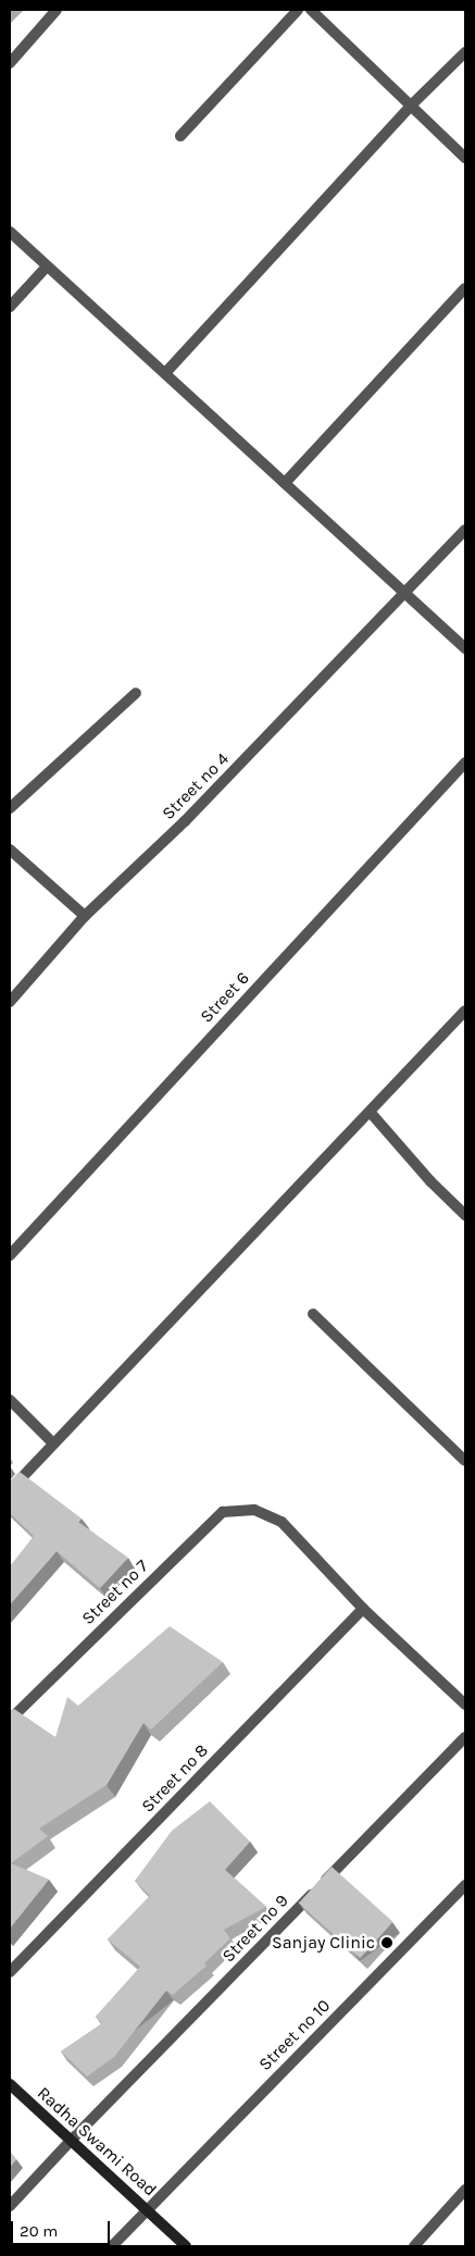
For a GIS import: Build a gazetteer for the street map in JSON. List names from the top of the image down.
{
  "streets": {
    "street": [
      "Street no 4",
      "Street 6",
      "Street no 7",
      "Street no 8",
      "Street no 9",
      "Street no 10",
      "Radha Swami Road"
    ]
  },
  "crossings": [
    ["Street no 7", "Street no 8"],
    ["Street no 9", "Radha Swami Road"],
    ["Street no 10", "Radha Swami Road"]
  ],
  "places": ["Sanjay Clinic"],
  "scale_bar": "20 m"
}
